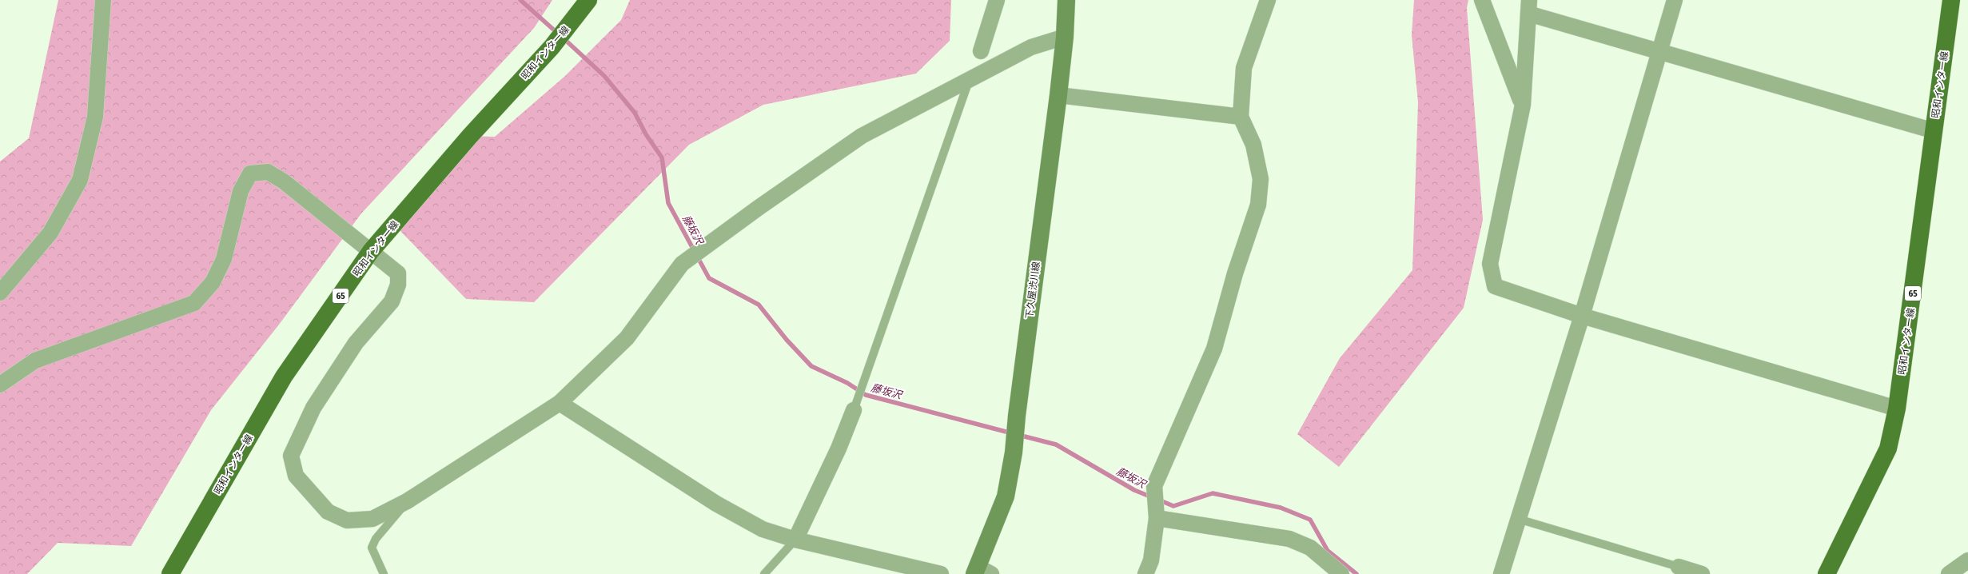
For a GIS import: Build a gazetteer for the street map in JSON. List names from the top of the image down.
{
  "streets": {
    "main road": ["昭和インター線", "下久屋渋川線", "65"]
  },
  "water": ["藤坂沢"]
}
